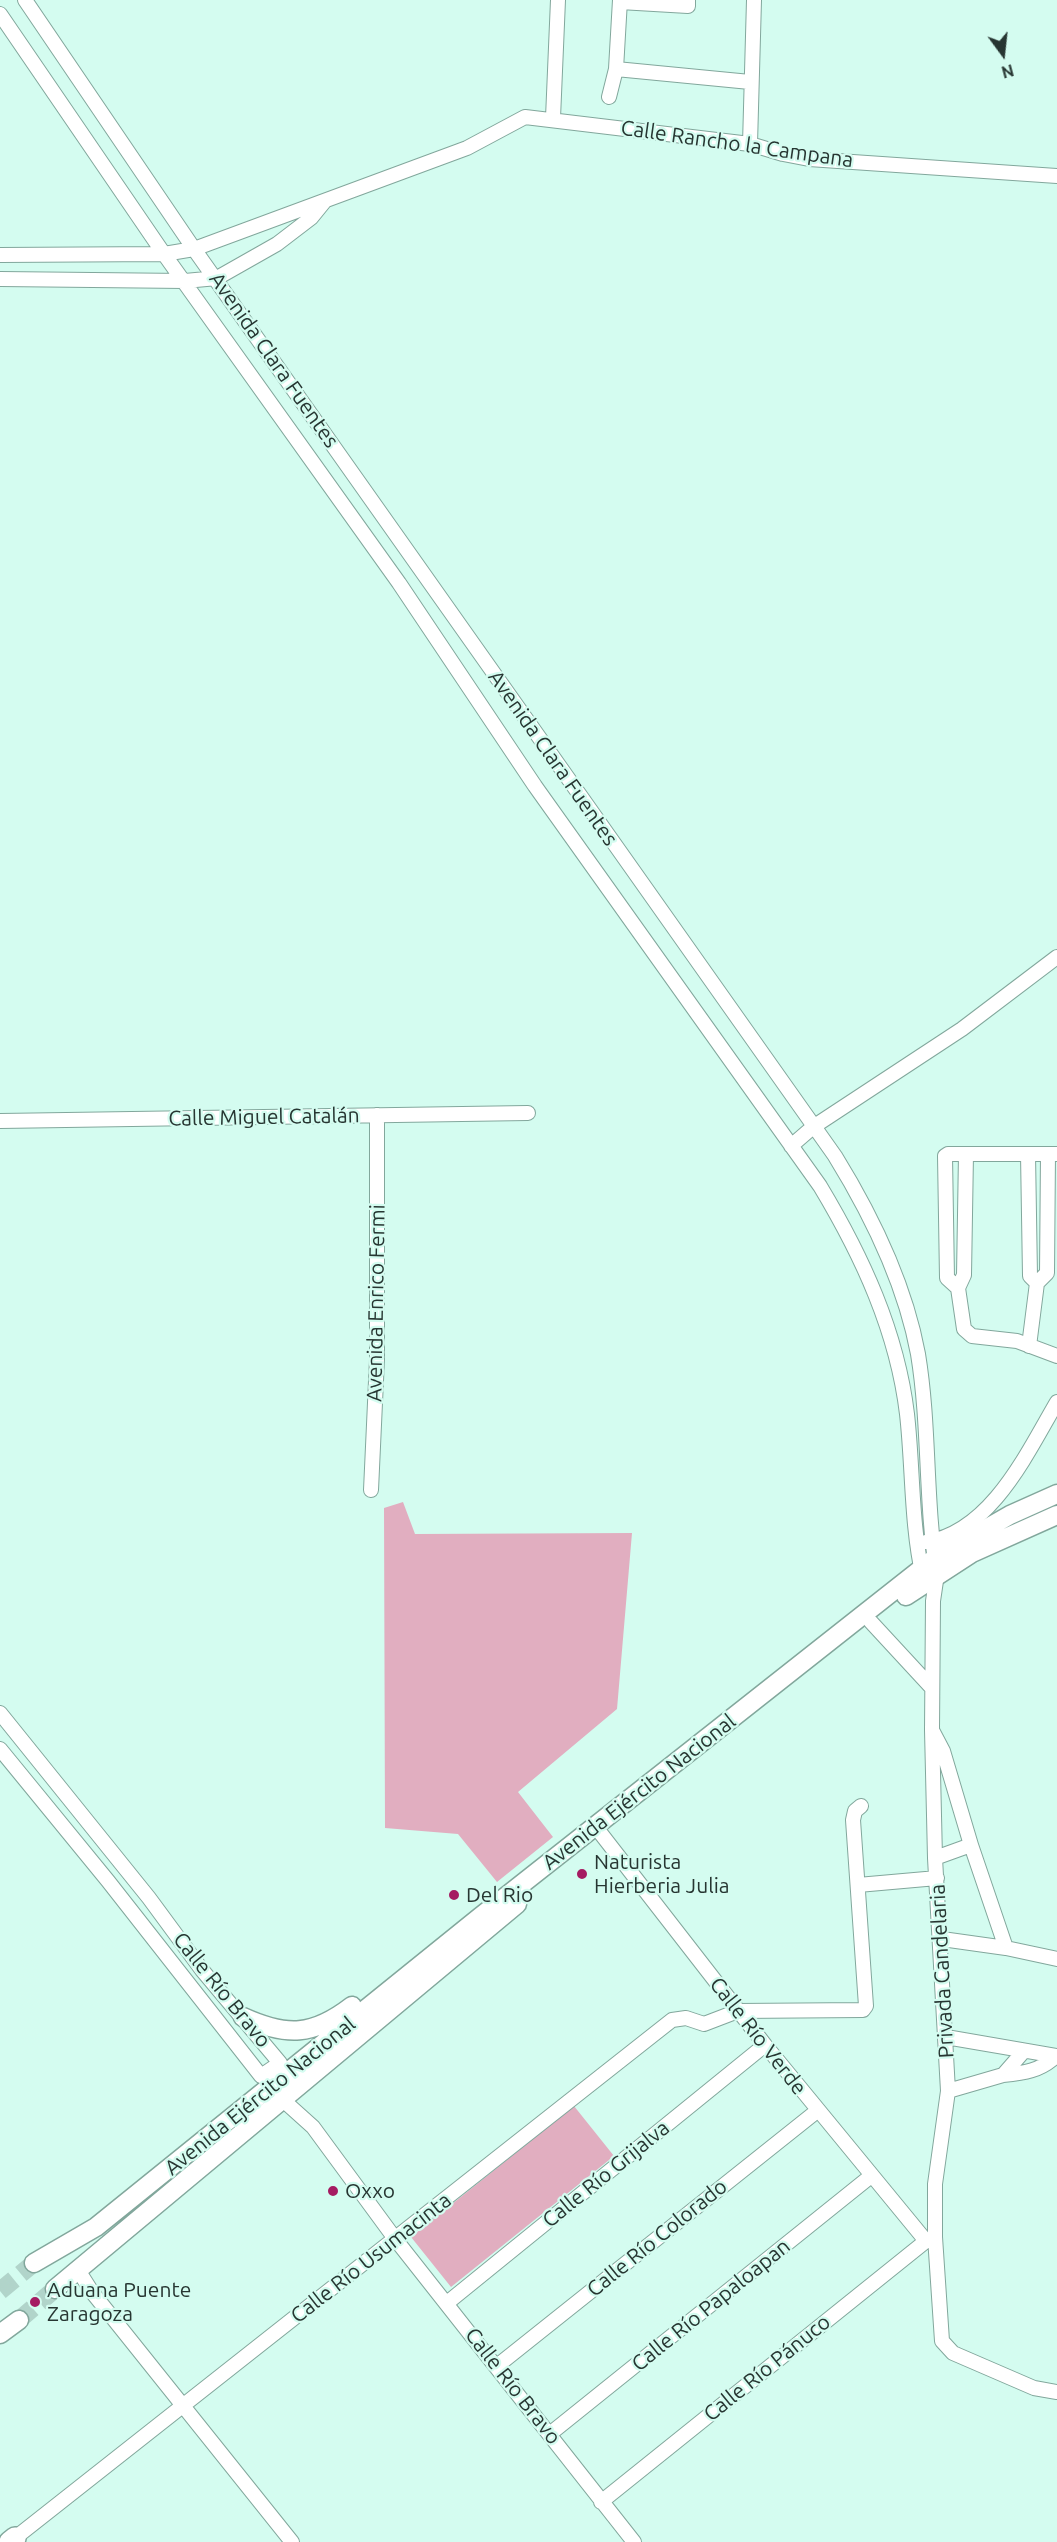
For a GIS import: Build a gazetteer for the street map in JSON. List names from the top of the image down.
{
  "streets": {
    "main road": ["Avenida Ejército Nacional"],
    "street": [
      "Calle Rancho la Campana",
      "Avenida Clara Fuentes",
      "Calle Miguel Catalán",
      "Avenida Enrico Fermi",
      "Privada Candelaria",
      "Calle Río Bravo",
      "Calle Río Verde",
      "Calle Río Grijalva",
      "Calle Río Colorado",
      "Calle Río Usumacinta",
      "Calle Río Papaloapan",
      "Calle Río Pánuco"
    ]
  },
  "crossings": [
    ["Avenida Clara Fuentes", "Avenida Ejército Nacional"],
    ["Avenida Clara Fuentes", "Privada Candelaria"],
    ["Calle Miguel Catalán", "Avenida Enrico Fermi"],
    ["Avenida Ejército Nacional", "Privada Candelaria"],
    ["Avenida Ejército Nacional", "Calle Río Bravo"],
    ["Avenida Ejército Nacional", "Calle Río Verde"],
    ["Privada Candelaria", "Calle Río Verde"],
    ["Privada Candelaria", "Calle Río Pánuco"],
    ["Calle Río Bravo", "Calle Río Grijalva"],
    ["Calle Río Bravo", "Calle Río Colorado"],
    ["Calle Río Bravo", "Calle Río Usumacinta"],
    ["Calle Río Bravo", "Calle Río Papaloapan"],
    ["Calle Río Bravo", "Calle Río Pánuco"],
    ["Calle Río Verde", "Calle Río Grijalva"],
    ["Calle Río Verde", "Calle Río Colorado"],
    ["Calle Río Verde", "Calle Río Usumacinta"],
    ["Calle Río Verde", "Calle Río Papaloapan"],
    ["Calle Río Verde", "Calle Río Pánuco"]
  ],
  "places": [
    "Naturista Hierberia Julia",
    "Del Rio",
    "Oxxo",
    "Aduana Puente Zaragoza"
  ],
  "north": "bottom"
}
